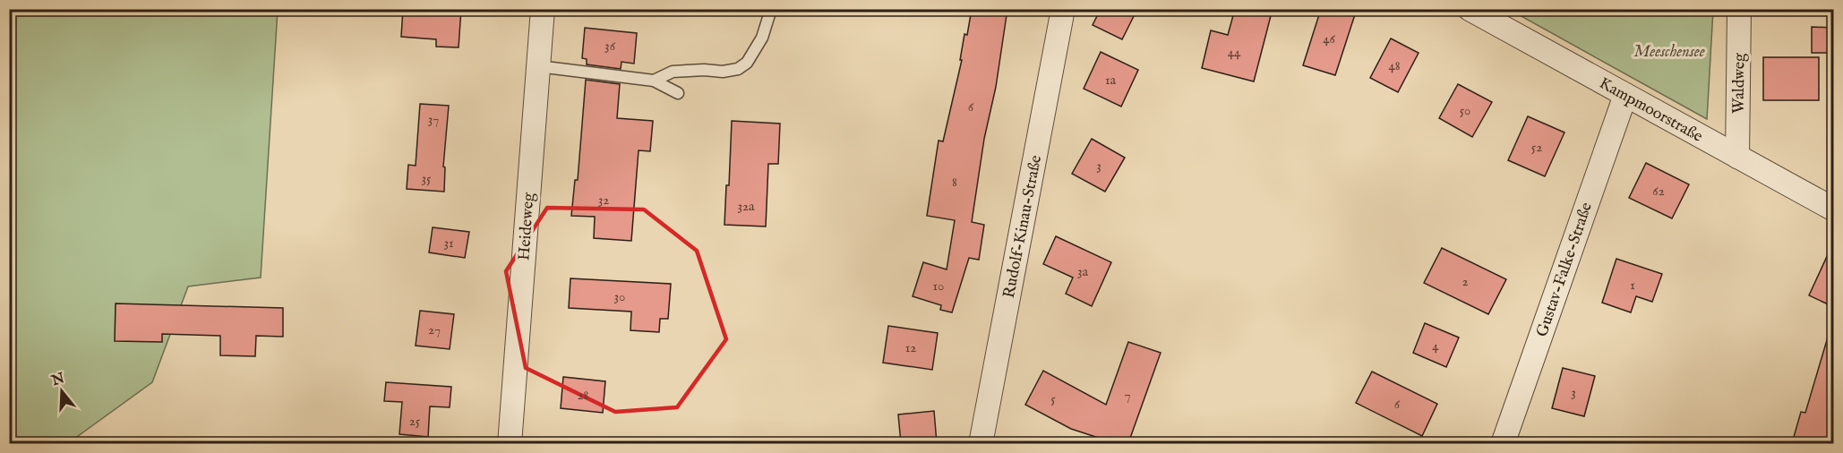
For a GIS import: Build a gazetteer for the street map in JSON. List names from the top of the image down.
{
  "streets": {
    "street": [
      "Waldweg",
      "Kampmoorstraße",
      "Heideweg",
      "Rudolf-Kinau-Straße",
      "Gustav-Falke-Straße"
    ]
  },
  "crossings": [
    ["Waldweg", "Kampmoorstraße"],
    ["Kampmoorstraße", "Gustav-Falke-Straße"]
  ],
  "parks": ["Meeschensee"],
  "house_numbers": [
    "46",
    "36",
    "44",
    "48",
    "1a",
    "6",
    "50",
    "37",
    "52",
    "3",
    "35",
    "8",
    "62",
    "32",
    "32a",
    "31",
    "3a",
    "2",
    "1",
    "10",
    "30",
    "27",
    "4",
    "12",
    "3",
    "28",
    "7",
    "5",
    "6",
    "25"
  ],
  "north": "top"
}
